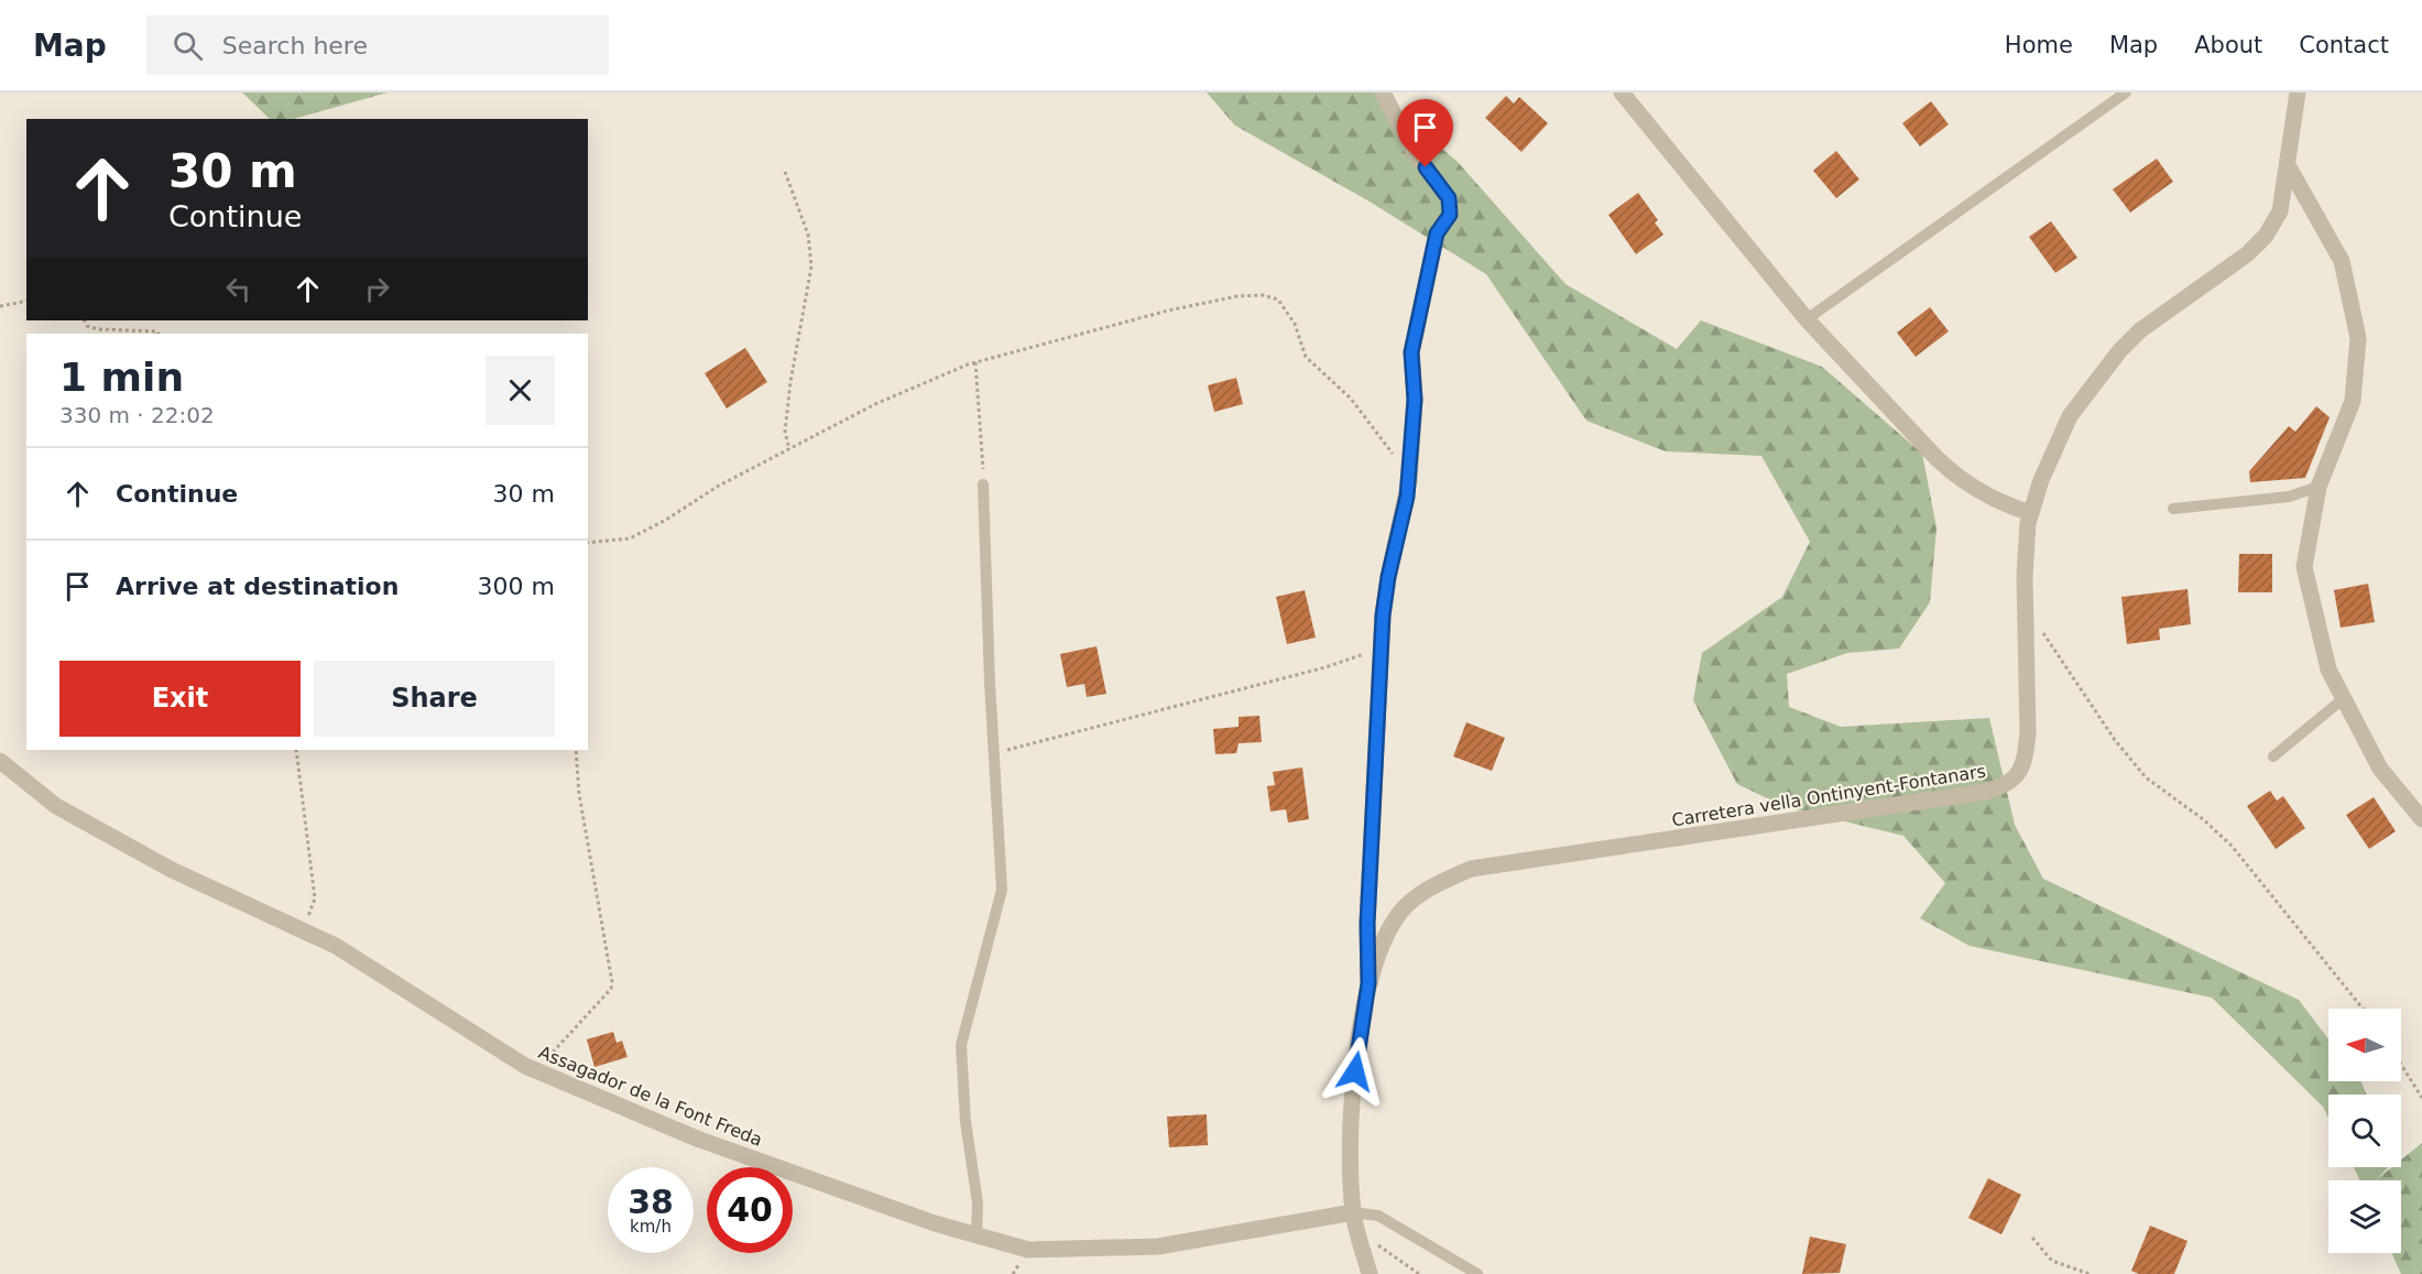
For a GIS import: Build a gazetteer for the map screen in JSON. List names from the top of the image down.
{
  "streets": {
    "street": ["Carretera vella Ontinyent-Fontanars", "Assagador de la Font Freda"]
  },
  "crossings": [
    ["Carretera vella Ontinyent-Fontanars", "Assagador de la Font Freda"]
  ],
  "north": "left",
  "page": {
    "header": "Map",
    "search": "Search here",
    "nav": [
      "Home",
      "Map",
      "About",
      "Contact"
    ],
    "turn": ["30 m", "Continue"],
    "heading": ["1 min", "330 m · 22:02"],
    "list": [
      {
        "name": "Continue",
        "value": "30 m"
      },
      {
        "name": "Arrive at destination",
        "value": "300 m"
      }
    ],
    "buttons": ["Exit", "Share"],
    "speed": "38 km/h",
    "limit": "40"
  }
}
